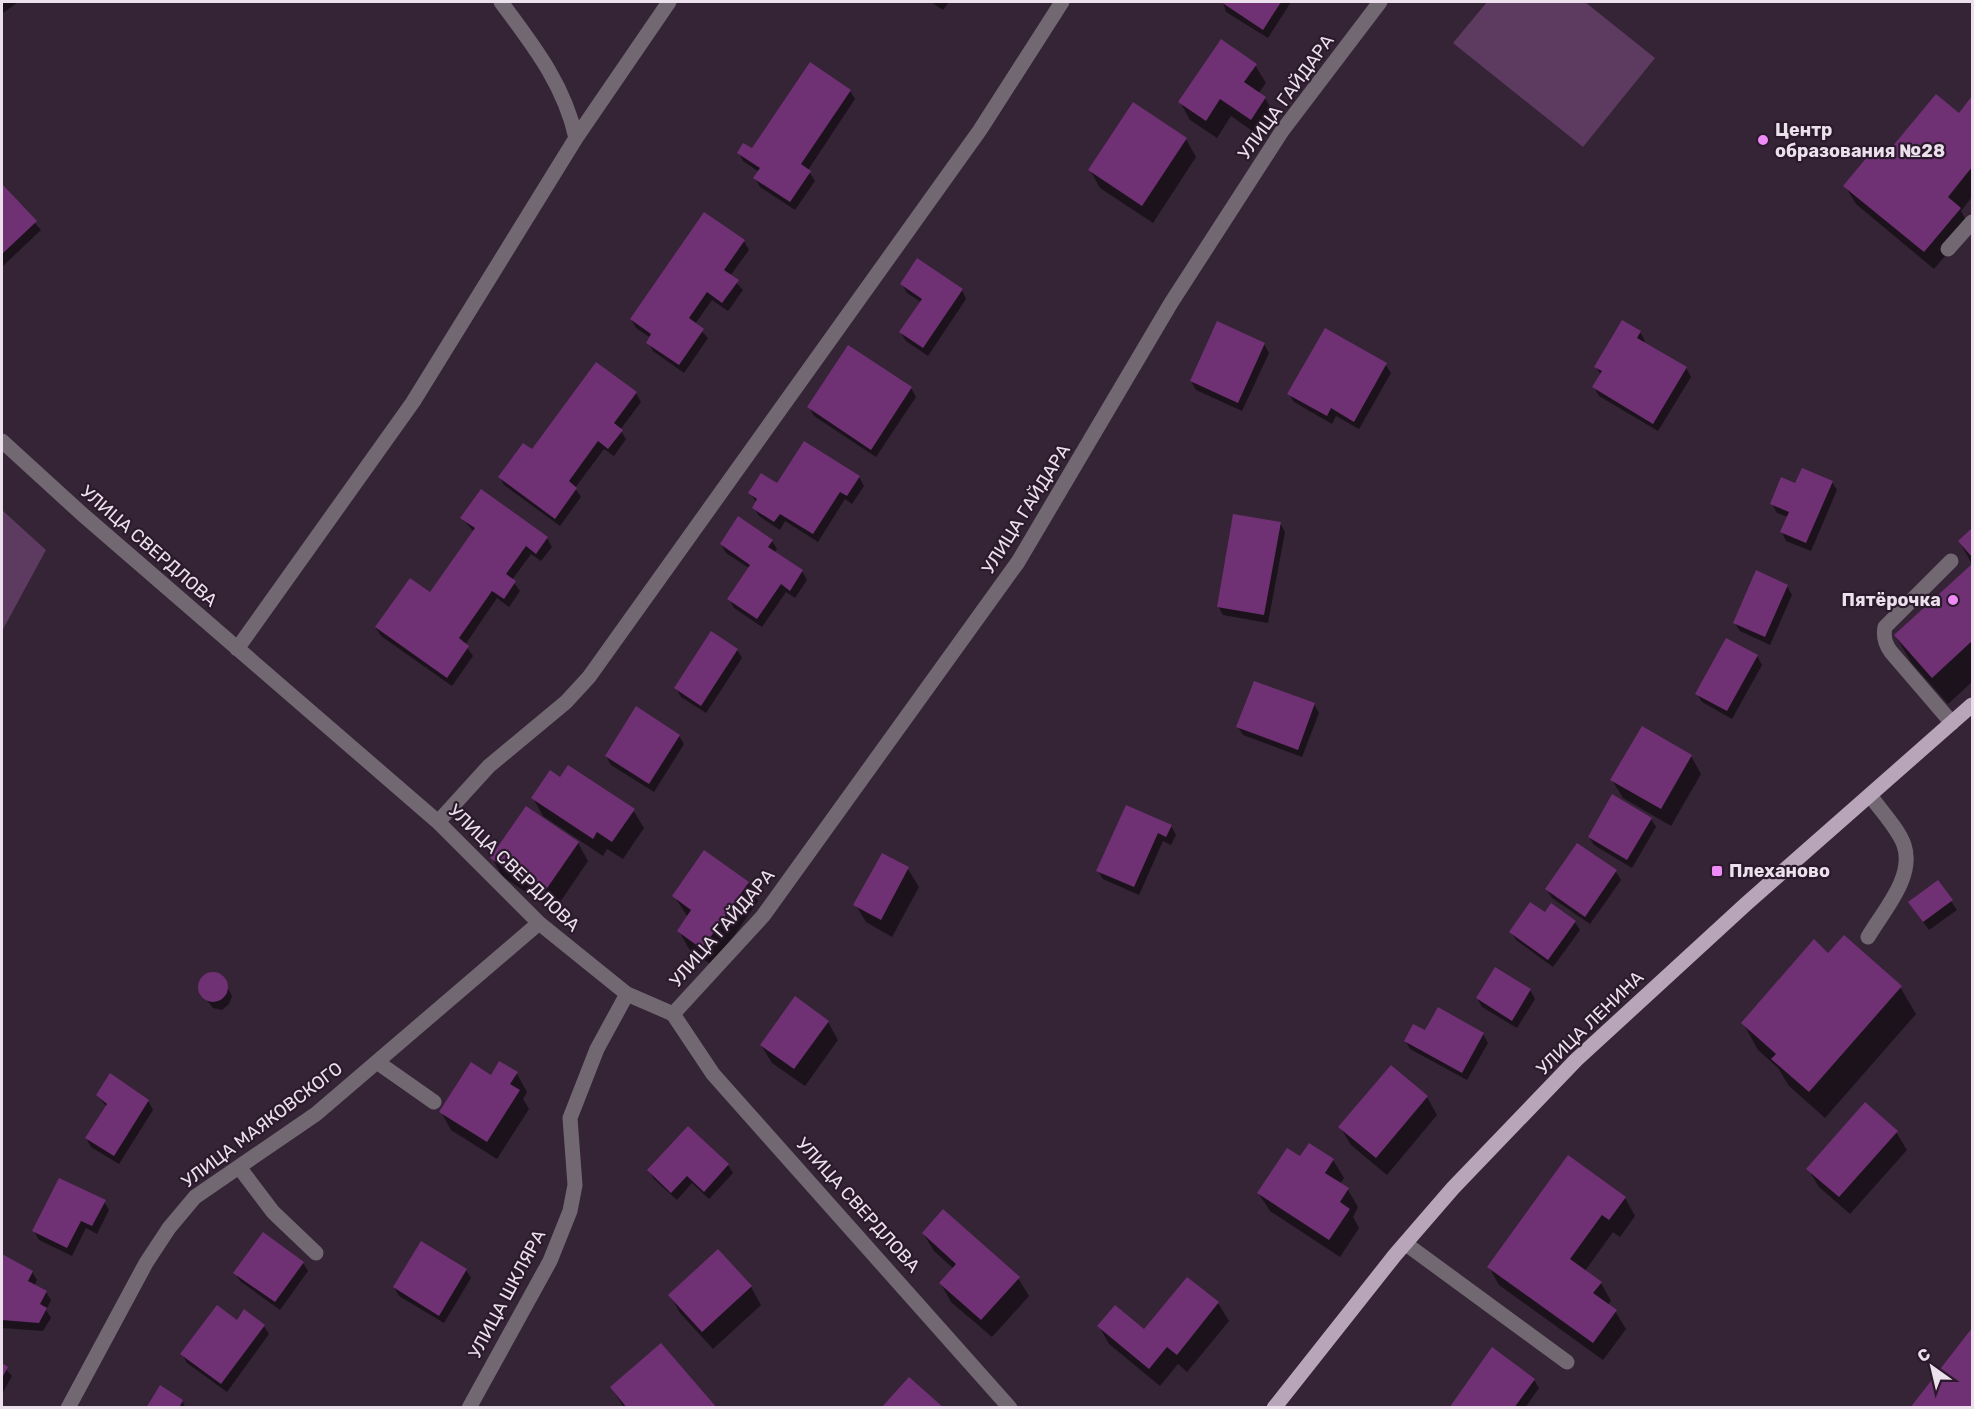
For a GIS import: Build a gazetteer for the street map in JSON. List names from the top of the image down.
{
  "streets": {
    "main road": ["УЛИЦА ЛЕНИНА"],
    "street": [
      "УЛИЦА ГАЙДАРА",
      "УЛИЦА СВЕРДЛОВА",
      "УЛИЦА МАЯКОВСКОГО",
      "УЛИЦА ШКЛЯРА"
    ]
  },
  "crossings": [
    ["УЛИЦА ГАЙДАРА", "УЛИЦА СВЕРДЛОВА"],
    ["УЛИЦА СВЕРДЛОВА", "УЛИЦА МАЯКОВСКОГО"],
    ["УЛИЦА СВЕРДЛОВА", "УЛИЦА ШКЛЯРА"]
  ],
  "places": {
    "other": ["Центр образования №28", "Пятёрочка"],
    "transit": ["Плеханово"]
  },
  "north": "top left"
}
